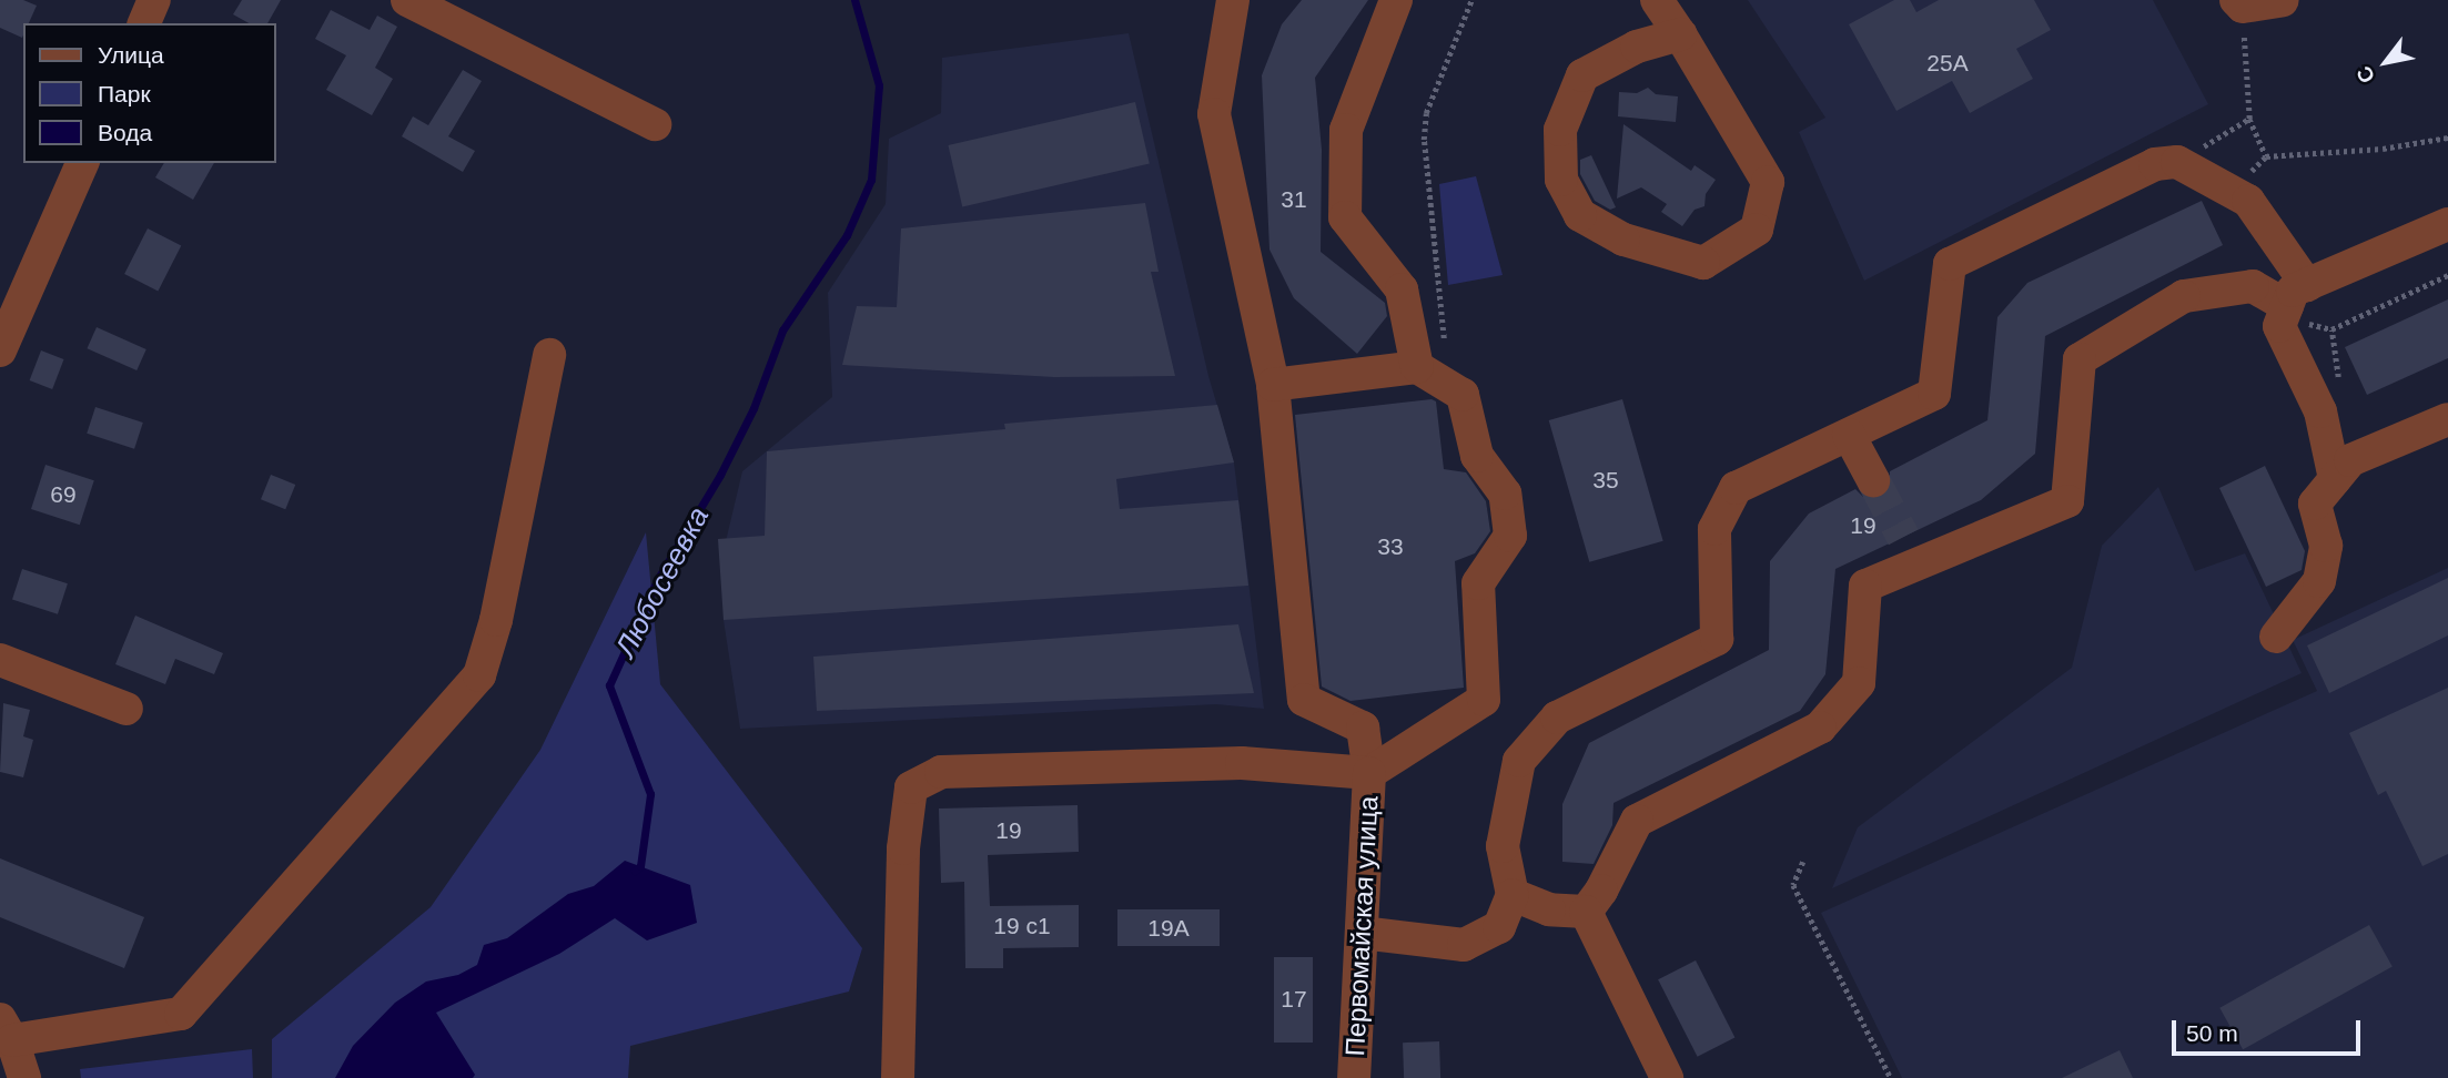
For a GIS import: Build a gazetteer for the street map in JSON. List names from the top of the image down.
{
  "streets": {
    "street": ["Первомайская улица"]
  },
  "water": ["Любосеевка"],
  "house_numbers": [
    "25А",
    "31",
    "35",
    "69",
    "19",
    "33",
    "19",
    "19 с1",
    "19А",
    "17"
  ],
  "legend": ["Улица", "Парк", "Вода"],
  "scale_bar": "50 m",
  "north": "bottom left"
}
